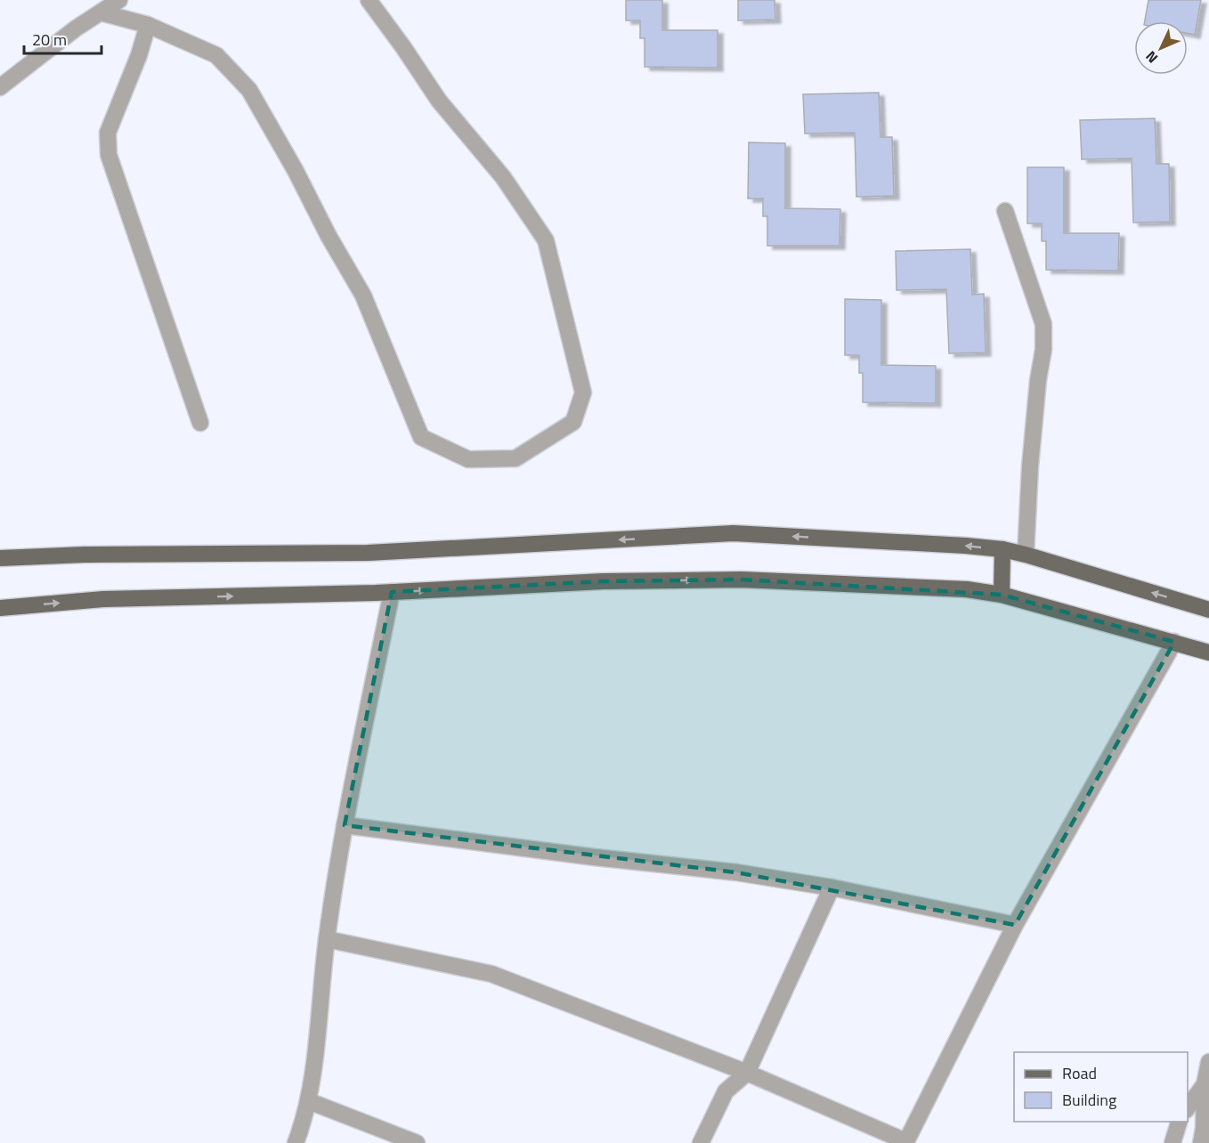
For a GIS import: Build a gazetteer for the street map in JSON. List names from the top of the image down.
{
  "legend": ["Road", "Building"],
  "scale_bar": "20 m",
  "north": "bottom left"
}
